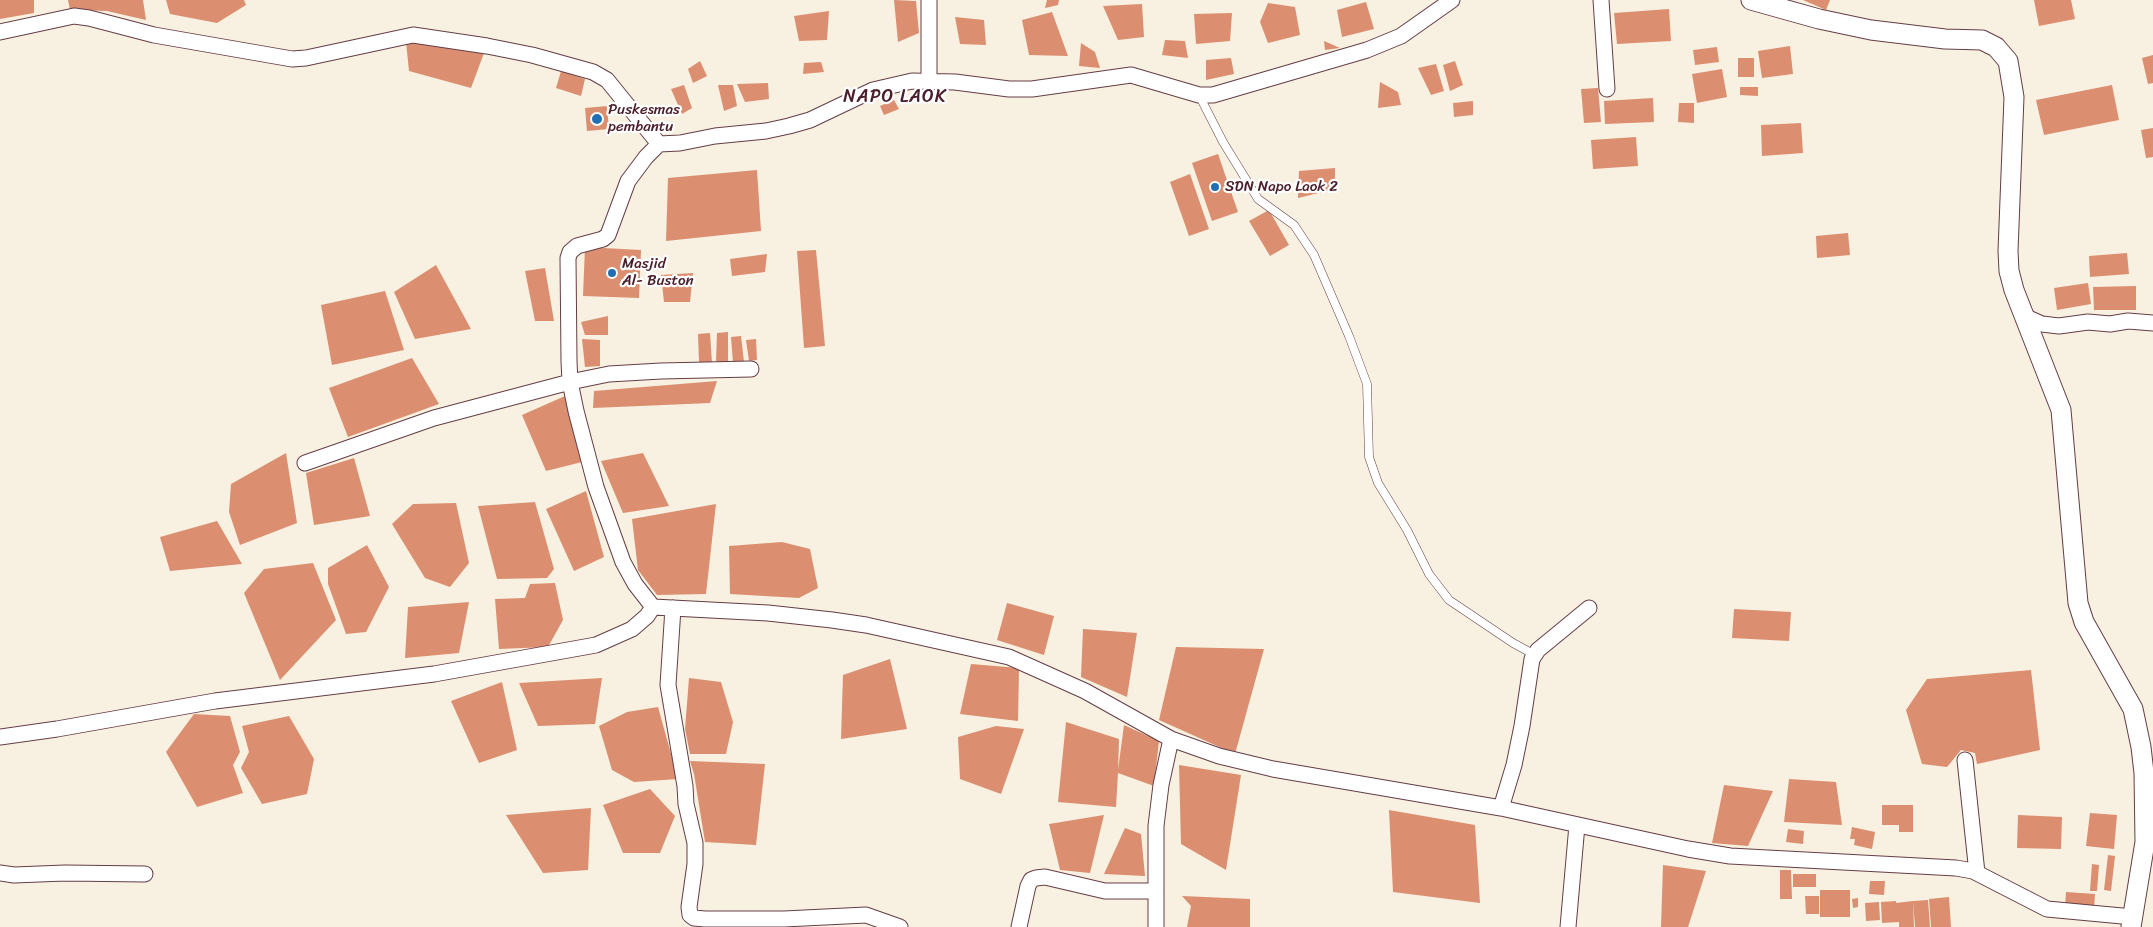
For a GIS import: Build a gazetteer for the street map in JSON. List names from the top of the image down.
{
  "districts": ["NAPO LAOK"],
  "places": ["Puskesmas pembantu", "SDN Napo Laok 2", "Masjid Al- Buston"]
}
